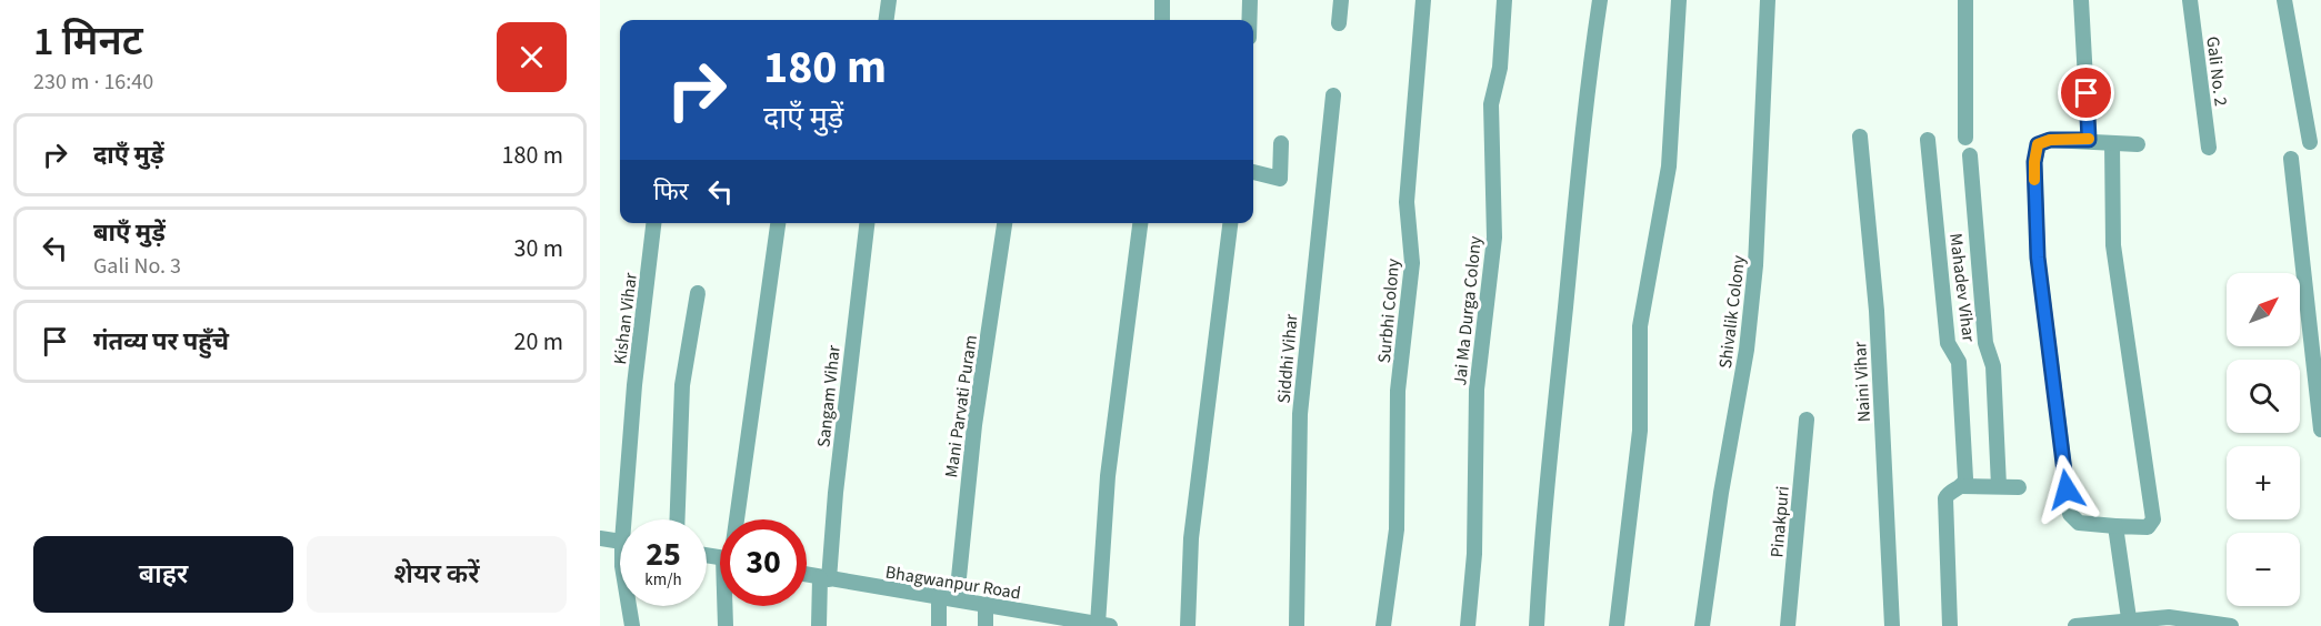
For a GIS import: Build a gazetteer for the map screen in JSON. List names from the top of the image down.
{
  "streets": {
    "street": [
      "Gali No. 2",
      "Mahadev Vihar",
      "Surbhi Colony",
      "Jai Ma Durga Colony",
      "Shivalik Colony",
      "Kishan Vihar",
      "Siddhi Vihar",
      "Naini Vihar",
      "Sangam Vihar",
      "Mani Parvati Puram",
      "Pinakpuri",
      "Bhagwanpur Road"
    ]
  },
  "crossings": [
    ["Sangam Vihar", "Bhagwanpur Road"],
    ["Mani Parvati Puram", "Bhagwanpur Road"]
  ],
  "north": "top right",
  "page": {
    "heading": ["1 मिनट", "230 m · 16:40"],
    "turn": ["180 m", "दाएँ मुड़ें"],
    "list": [
      {
        "name": "दाएँ मुड़ें",
        "value": "180 m"
      },
      {
        "name": "बाएँ मुड़ें",
        "note": "Gali No. 3",
        "value": "30 m"
      },
      {
        "name": "गंतव्य पर पहुँचे",
        "value": "20 m"
      }
    ],
    "then": "फिर",
    "map_buttons": ["+", "−"],
    "speed": "25 km/h",
    "limit": "30",
    "buttons": ["बाहर", "शेयर करें"]
  }
}
